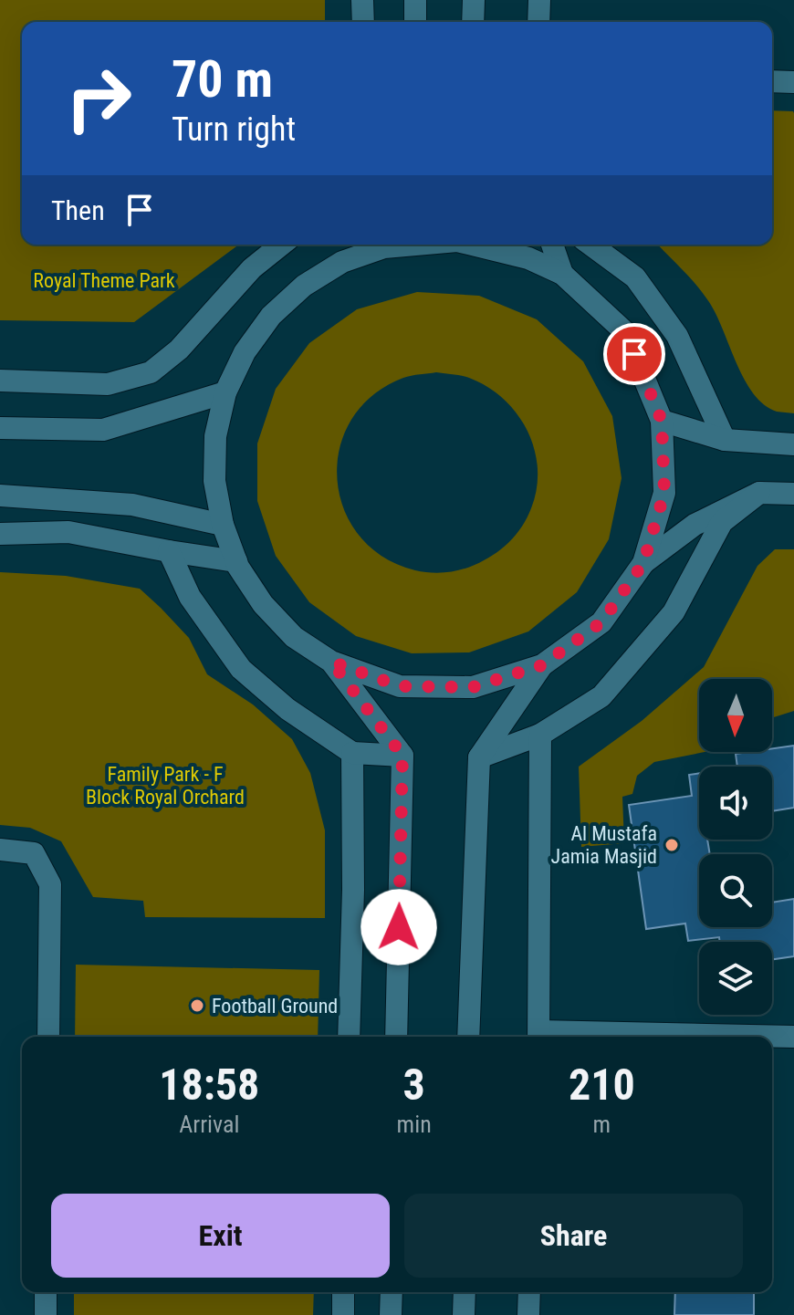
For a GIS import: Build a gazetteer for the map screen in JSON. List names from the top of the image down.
{
  "parks": ["Royal Theme Park", "Family Park - F Block Royal Orchard"],
  "places": ["Al Mustafa Jamia Masjid", "Football Ground"],
  "north": "bottom",
  "page": {
    "turn": ["70 m", "Turn right"],
    "then": "Then",
    "eta": [
      "18:58",
      "Arrival",
      "3",
      "min",
      "210",
      "m"
    ],
    "buttons": ["Exit", "Share"]
  }
}
